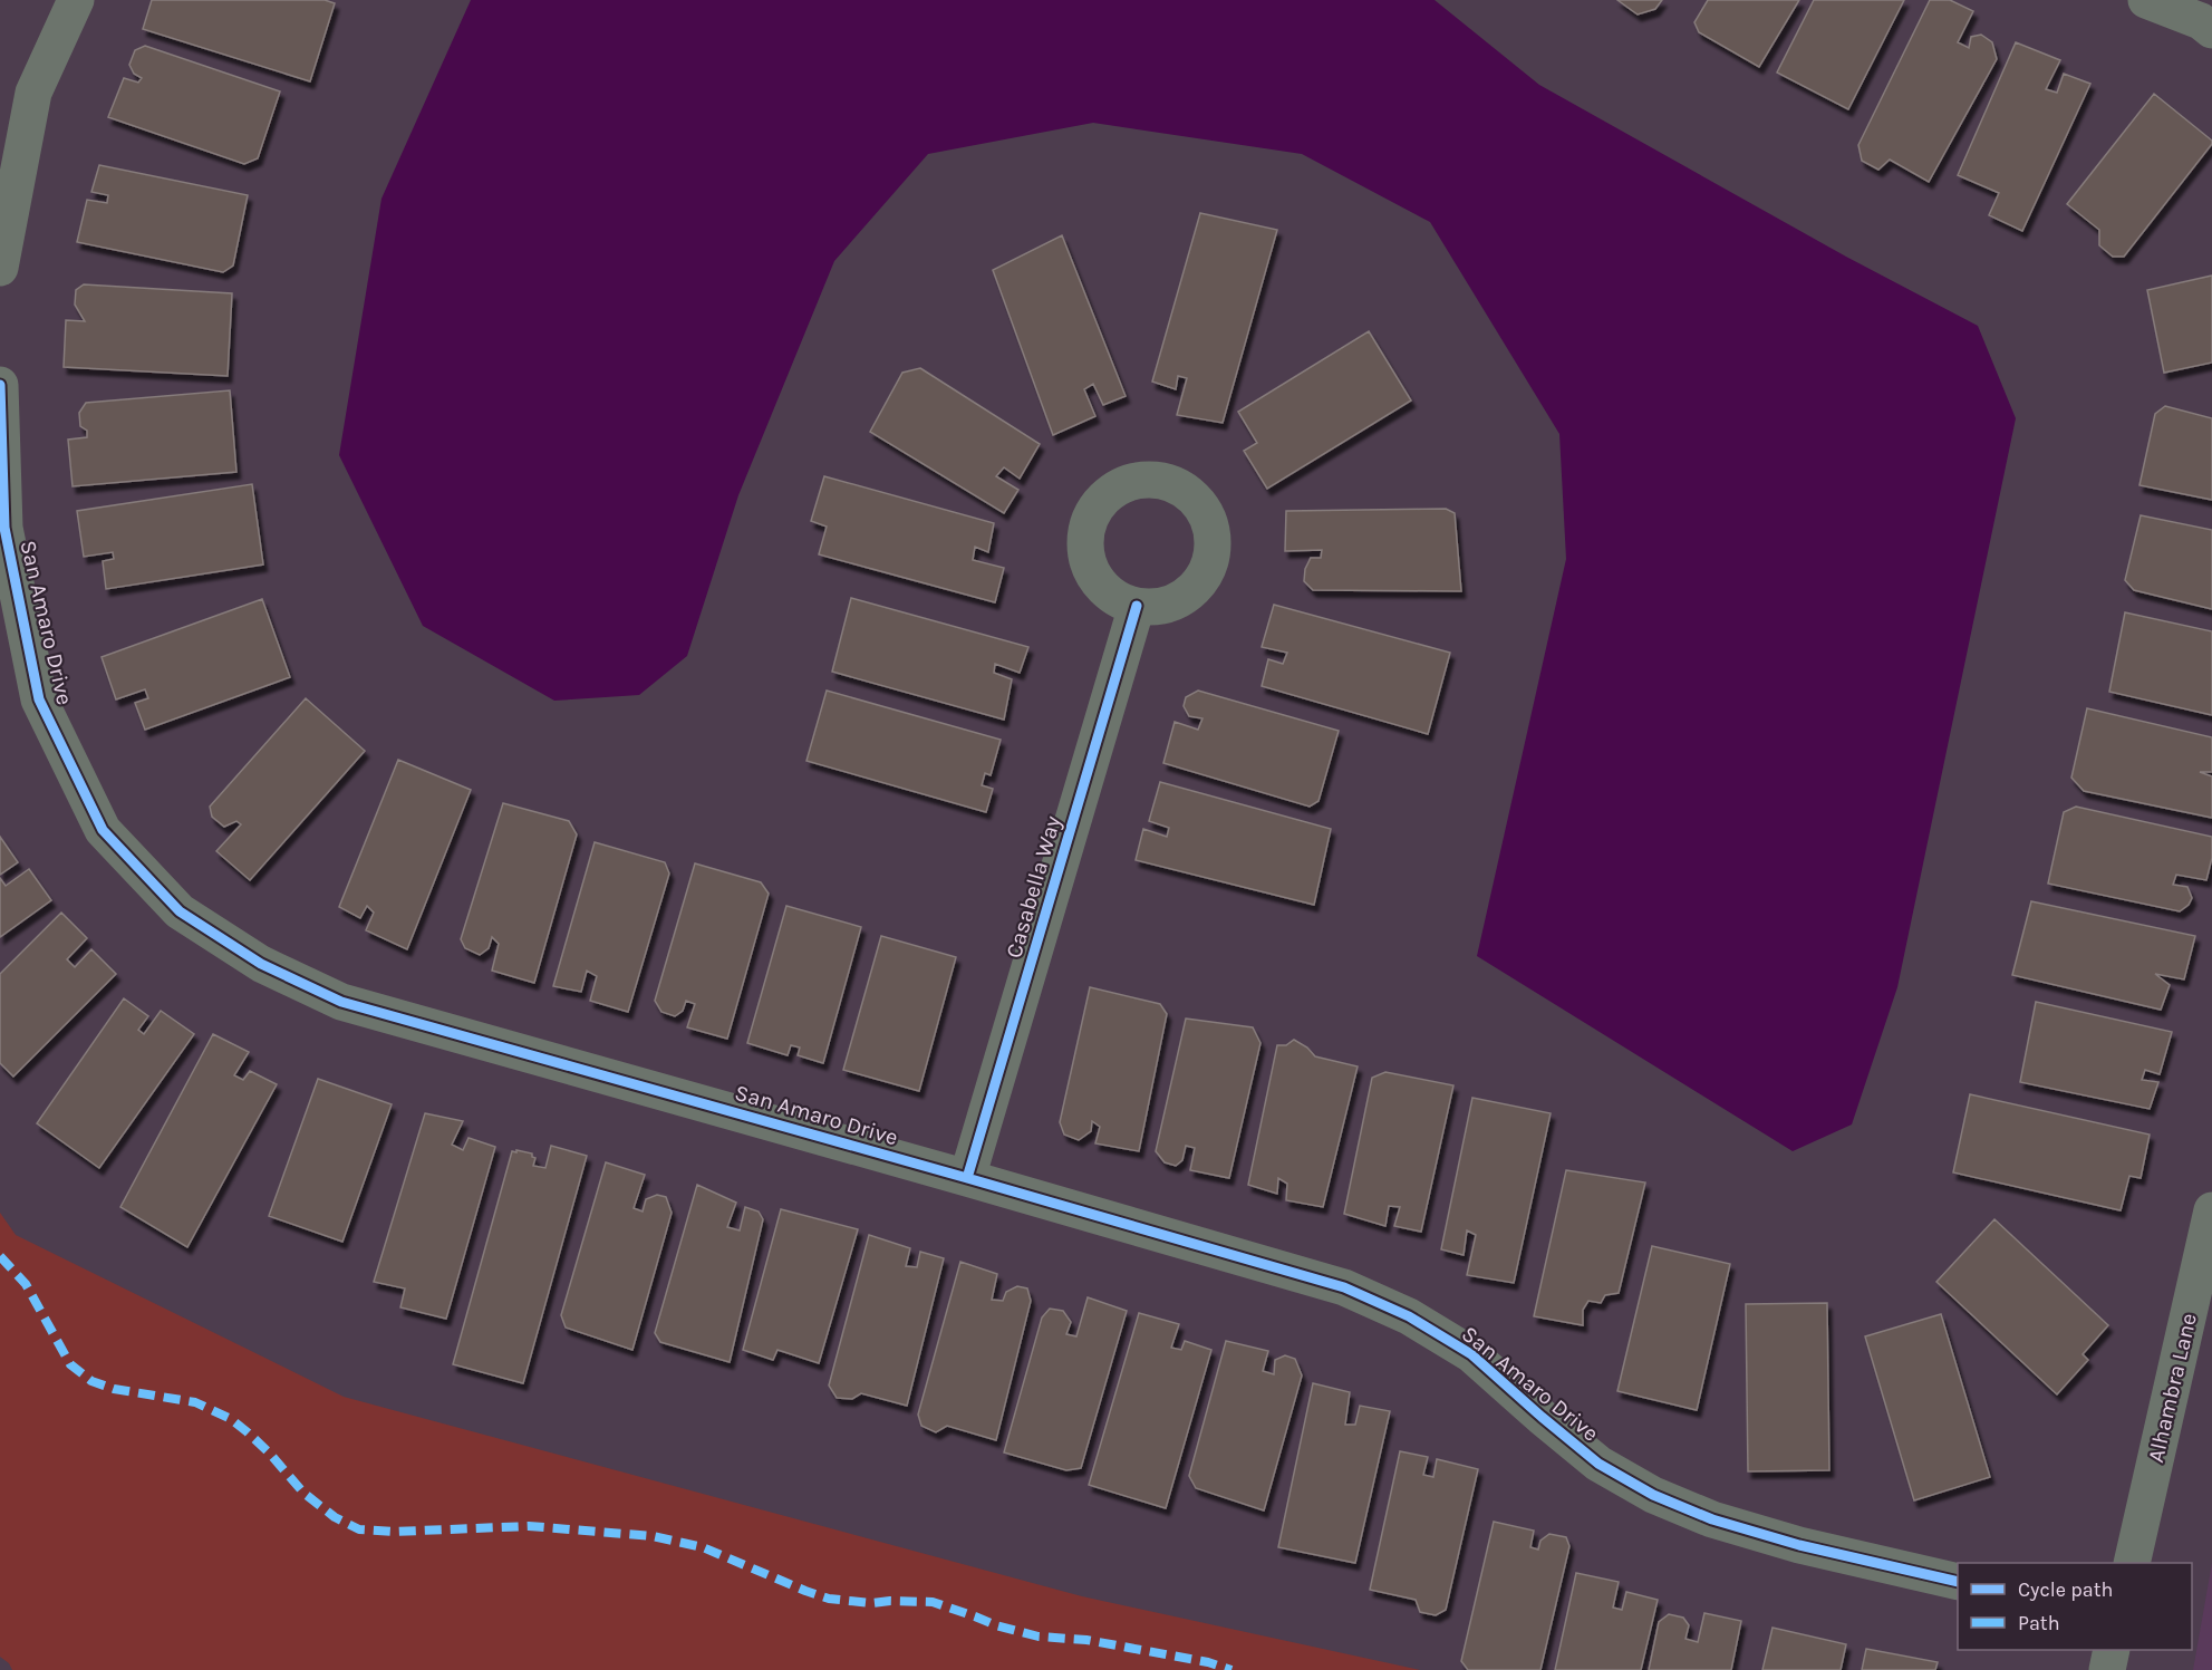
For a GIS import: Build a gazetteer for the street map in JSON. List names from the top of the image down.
{
  "streets": {
    "street": ["San Amaro Drive", "Casabella Way", "Alhambra Lane"]
  },
  "crossings": [
    ["San Amaro Drive", "Casabella Way"]
  ],
  "legend": ["Cycle path", "Path"]
}
